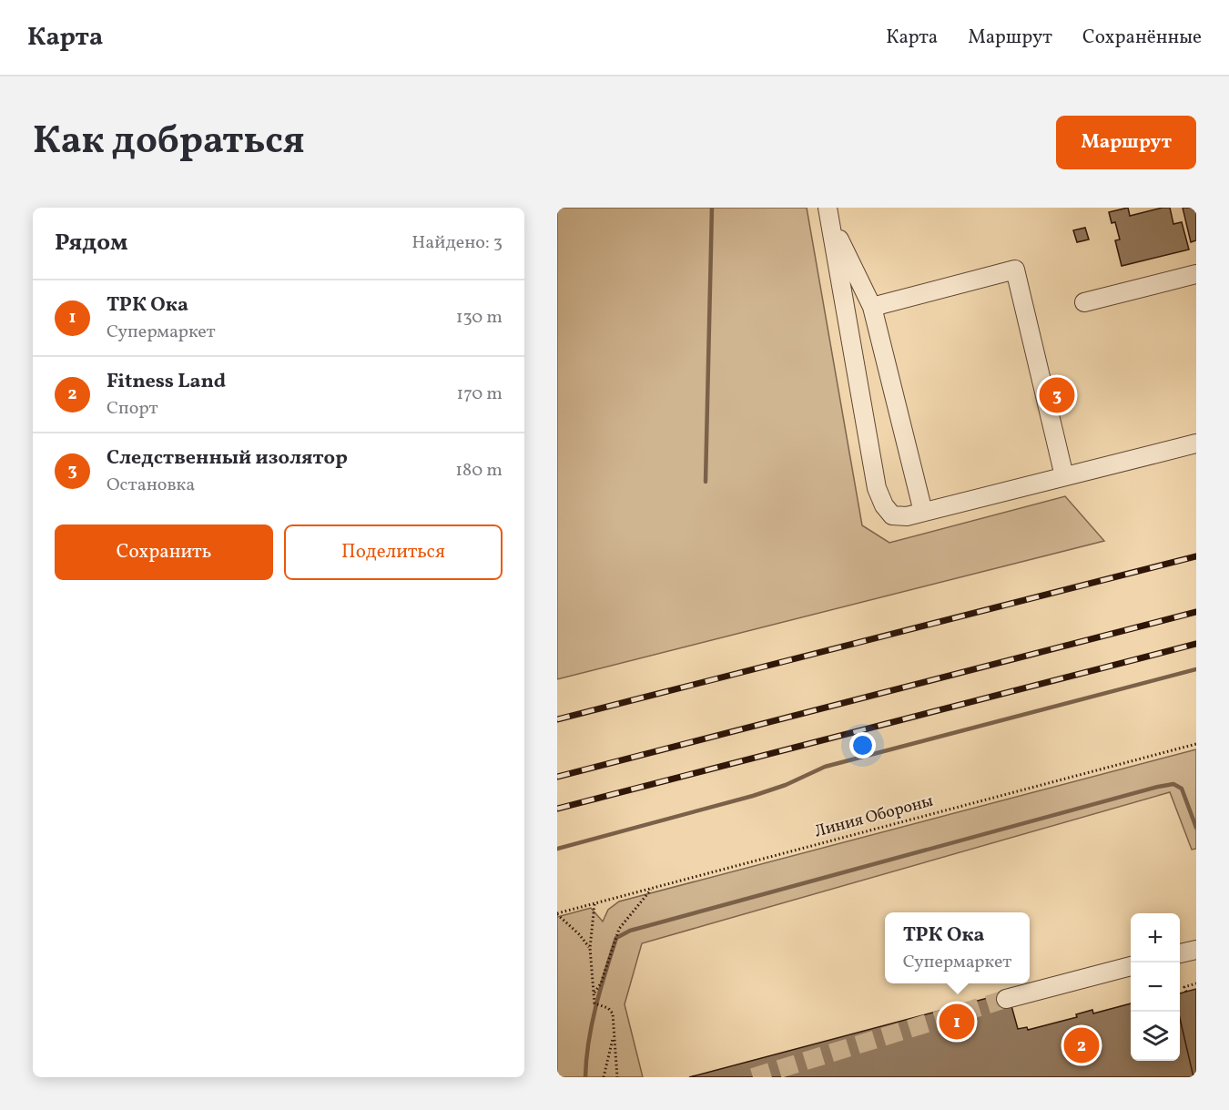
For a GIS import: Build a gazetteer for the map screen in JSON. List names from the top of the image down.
{
  "streets": {
    "path": ["Линия Обороны"]
  },
  "page": {
    "header": "Карта",
    "nav": ["Карта", "Маршрут", "Сохранённые"],
    "title": "Как добраться",
    "buttons": [
      "Маршрут",
      ["Сохранить", "Поделиться"]
    ],
    "heading": ["Рядом", "Найдено: 3"],
    "list": [
      {
        "mark": "1",
        "name": "ТРК Ока",
        "note": "Супермаркет",
        "value": "130 m"
      },
      {
        "mark": "2",
        "name": "Fitness Land",
        "note": "Спорт",
        "value": "170 m"
      },
      {
        "mark": "3",
        "name": "Следственный изолятор",
        "note": "Остановка",
        "value": "180 m"
      }
    ],
    "pins": ["3", "1", "2"],
    "popup": ["ТРК Ока", "Супермаркет"],
    "map_buttons": ["+", "−"]
  }
}
